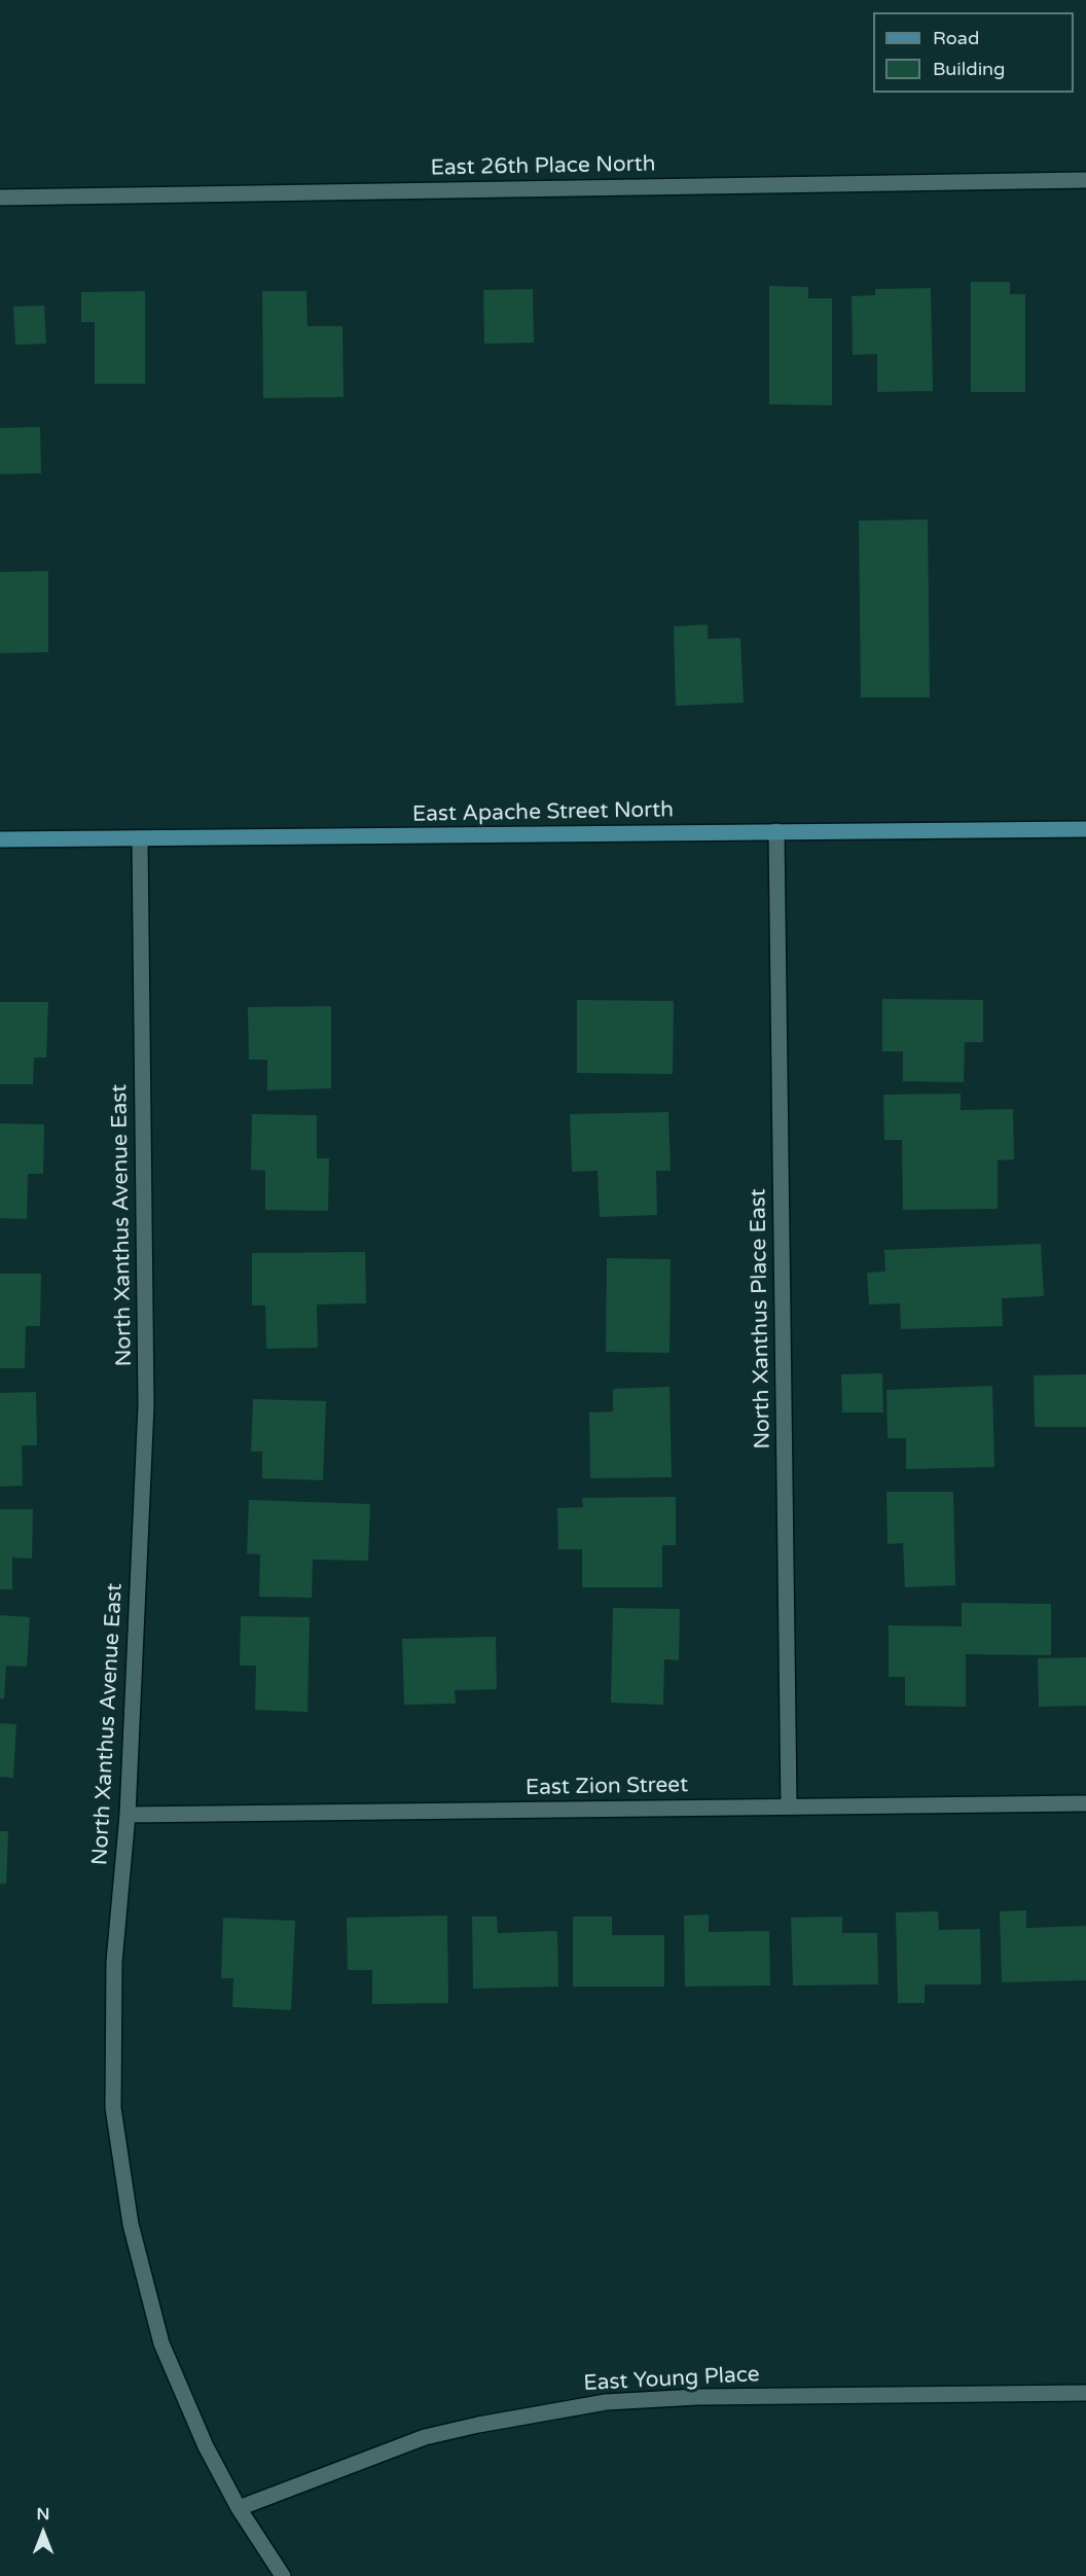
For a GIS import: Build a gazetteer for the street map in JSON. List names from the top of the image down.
{
  "streets": {
    "main road": ["East Apache Street North"],
    "street": [
      "East 26th Place North",
      "North Xanthus Avenue East",
      "North Xanthus Place East",
      "East Zion Street",
      "East Young Place"
    ]
  },
  "crossings": [
    ["East Apache Street North", "North Xanthus Avenue East"],
    ["East Apache Street North", "North Xanthus Place East"],
    ["North Xanthus Avenue East", "East Zion Street"],
    ["North Xanthus Avenue East", "East Young Place"],
    ["North Xanthus Place East", "East Zion Street"]
  ],
  "legend": ["Road", "Building"],
  "north": "top"
}
